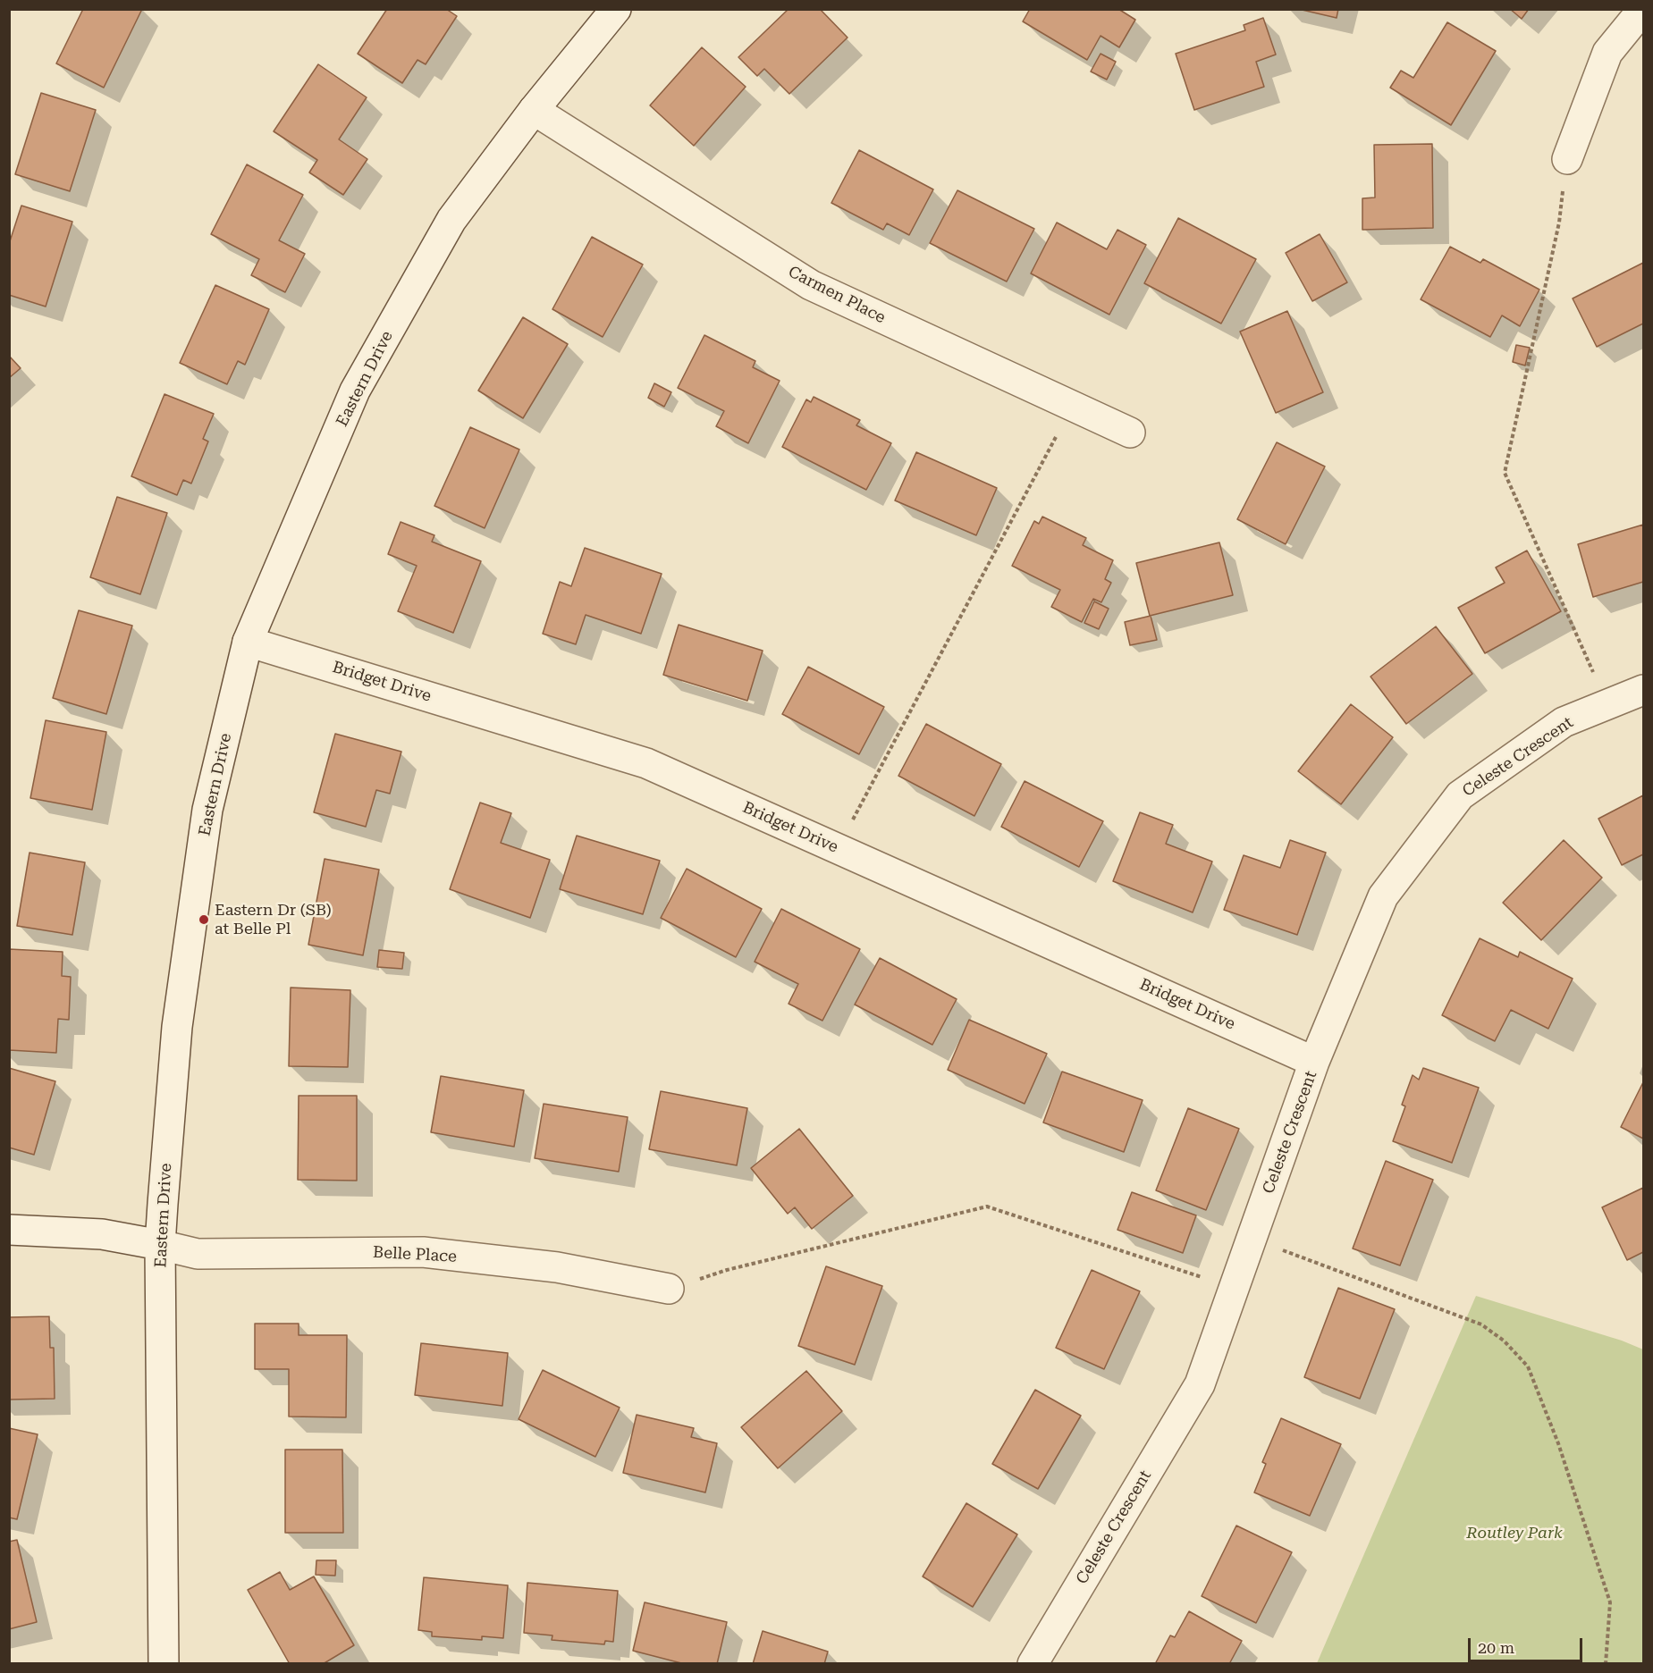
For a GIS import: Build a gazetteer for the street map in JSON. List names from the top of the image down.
{
  "streets": {
    "street": [
      "Carmen Place",
      "Eastern Drive",
      "Bridget Drive",
      "Celeste Crescent",
      "Belle Place"
    ]
  },
  "crossings": [
    ["Carmen Place", "Eastern Drive"],
    ["Eastern Drive", "Bridget Drive"],
    ["Eastern Drive", "Belle Place"],
    ["Bridget Drive", "Celeste Crescent"]
  ],
  "parks": ["Routley Park"],
  "places": ["Eastern Dr (SB) at Belle Pl"],
  "scale_bar": "20 m"
}
